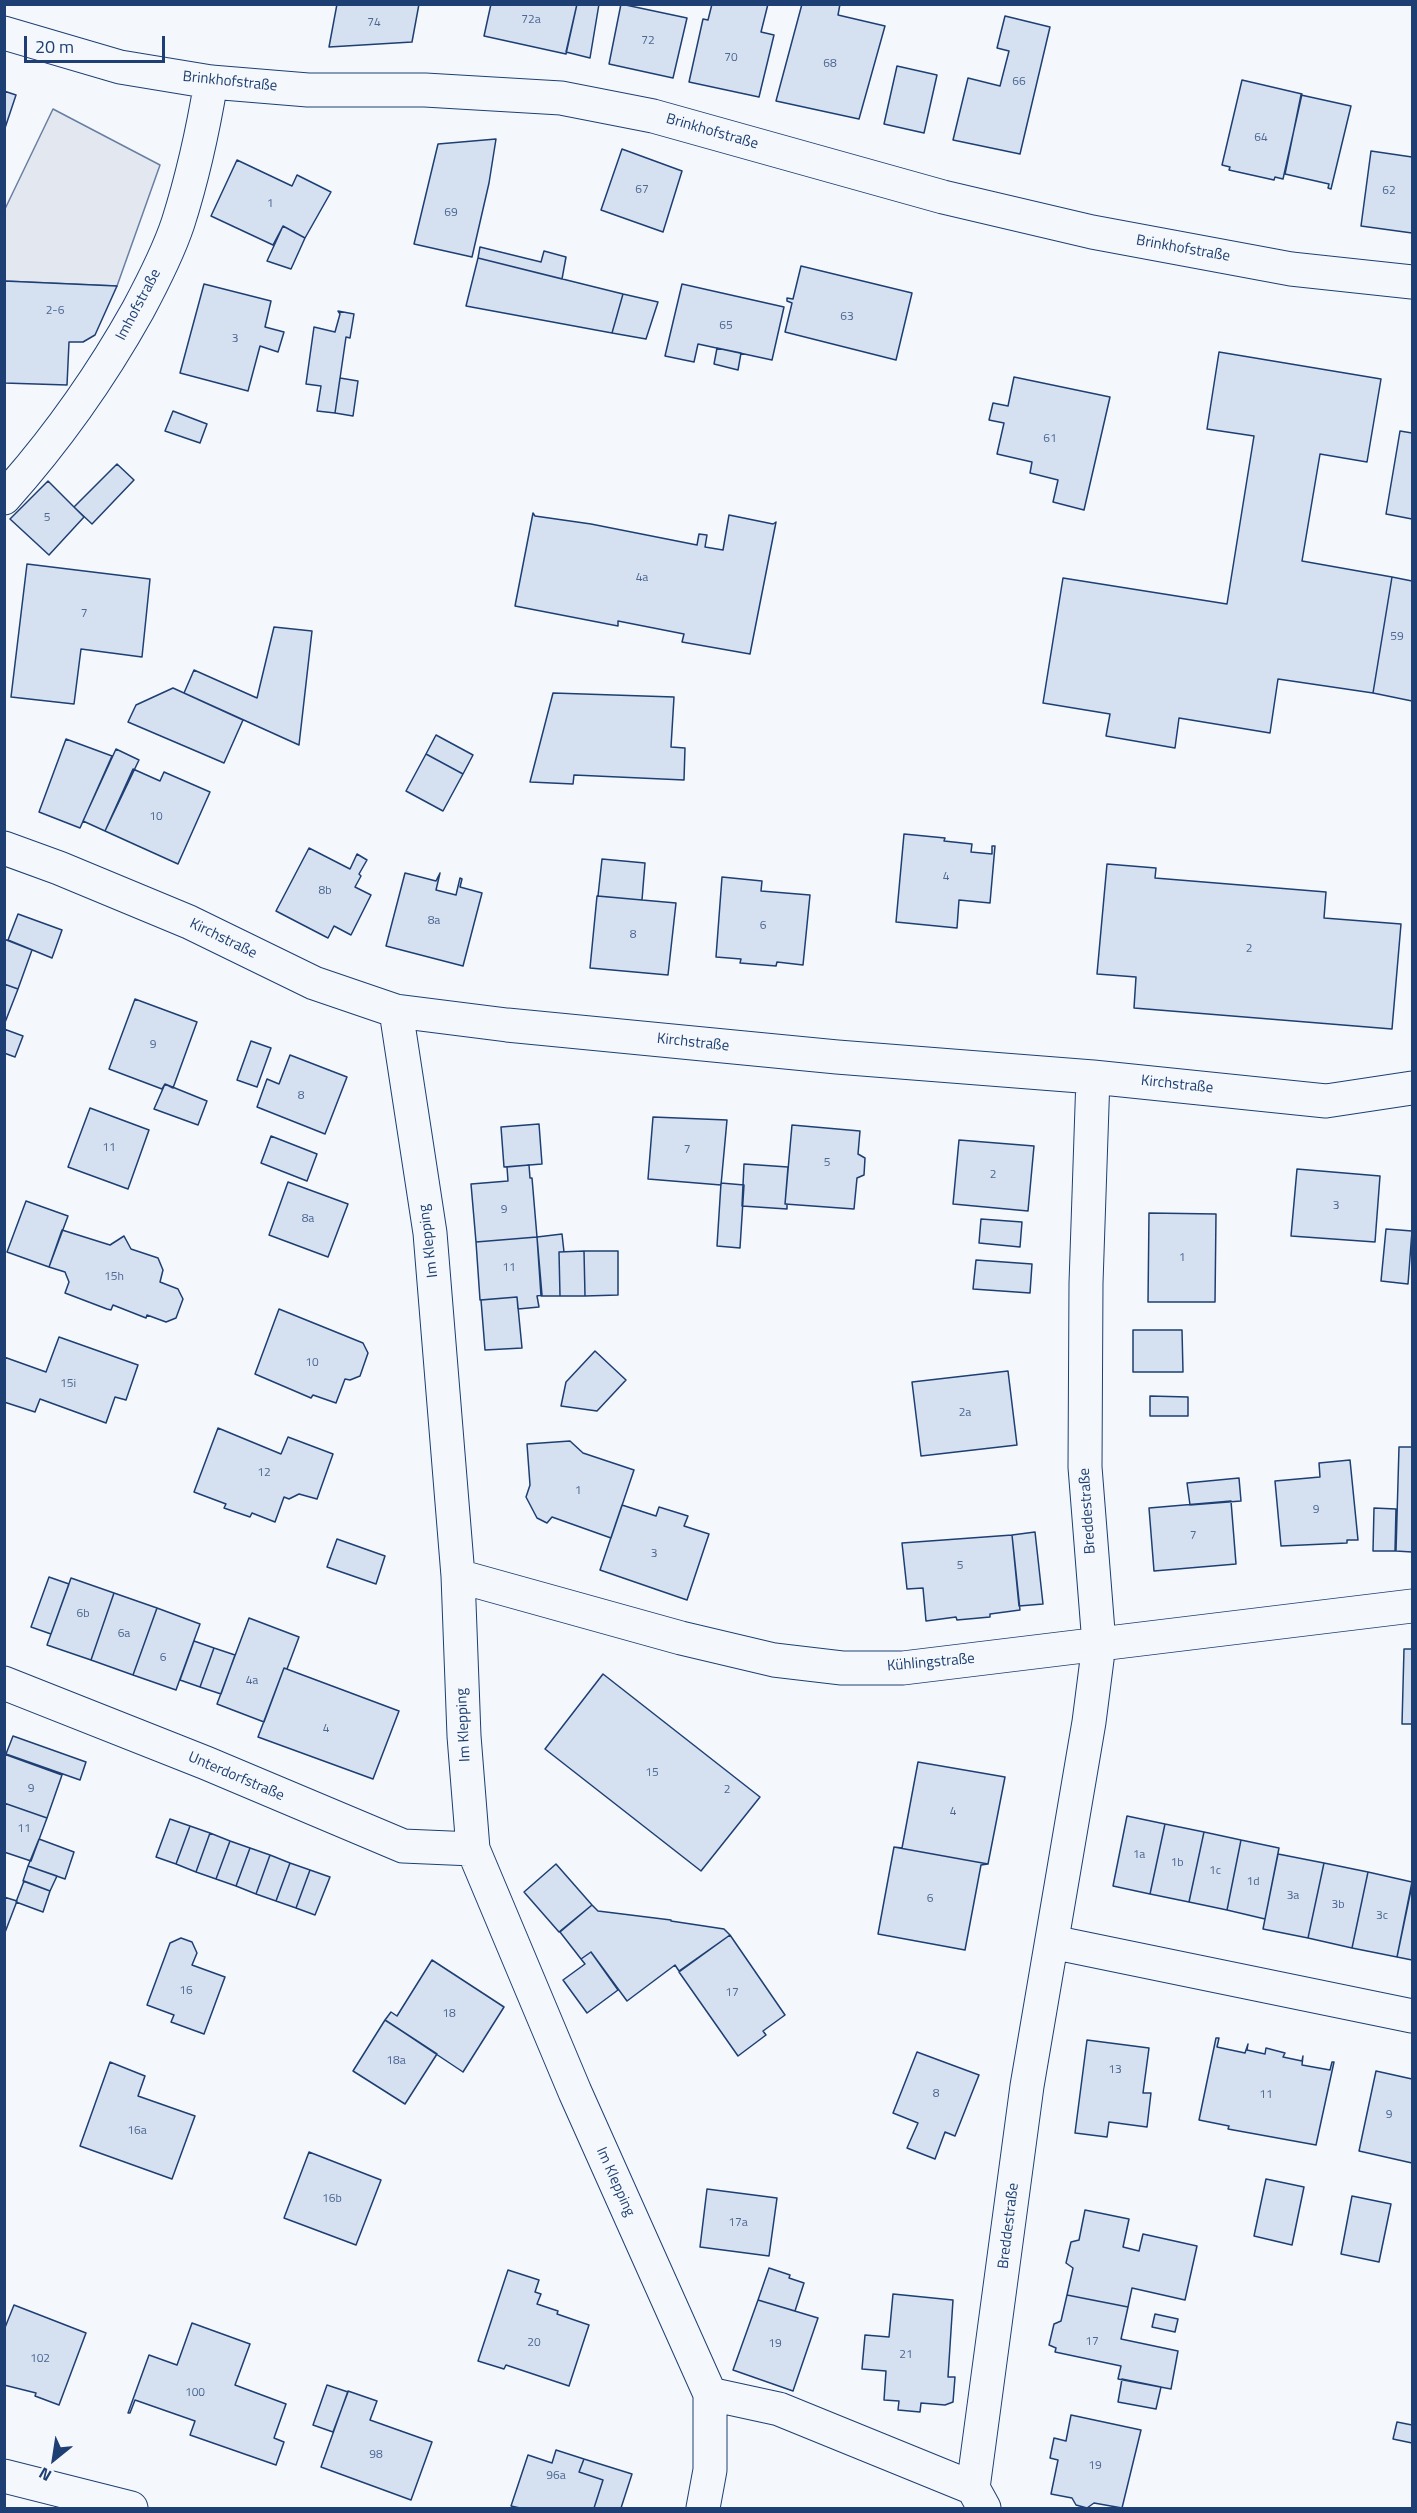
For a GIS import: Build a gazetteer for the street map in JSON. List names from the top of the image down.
{
  "streets": {
    "street": [
      "Brinkhofstraße",
      "Imhofstraße",
      "Kirchstraße",
      "Im Klepping",
      "Breddestraße",
      "Kühlingstraße",
      "Unterdorfstraße"
    ]
  },
  "crossings": [
    ["Brinkhofstraße", "Imhofstraße"],
    ["Kirchstraße", "Im Klepping"],
    ["Kirchstraße", "Breddestraße"],
    ["Im Klepping", "Kühlingstraße"],
    ["Im Klepping", "Unterdorfstraße"],
    ["Breddestraße", "Kühlingstraße"]
  ],
  "house_numbers": [
    "72a",
    "74",
    "72",
    "70",
    "68",
    "66",
    "64",
    "67",
    "62",
    "1",
    "69",
    "2-6",
    "63",
    "65",
    "3",
    "61",
    "5",
    "4a",
    "7",
    "59",
    "10",
    "4",
    "8b",
    "8a",
    "6",
    "8",
    "2",
    "9",
    "8",
    "11",
    "7",
    "5",
    "2",
    "3",
    "9",
    "8a",
    "1",
    "11",
    "15h",
    "10",
    "15i",
    "2a",
    "12",
    "1",
    "9",
    "7",
    "3",
    "5",
    "6b",
    "6a",
    "6",
    "4a",
    "4",
    "15",
    "9",
    "2",
    "4",
    "11",
    "1a",
    "1b",
    "1c",
    "1d",
    "3a",
    "6",
    "3b",
    "3c",
    "16",
    "17",
    "18",
    "18a",
    "13",
    "8",
    "11",
    "9",
    "16a",
    "16b",
    "17a",
    "17",
    "20",
    "19",
    "21",
    "102",
    "100",
    "98",
    "19",
    "96a"
  ],
  "scale_bar": "20 m",
  "north": "bottom left"
}
